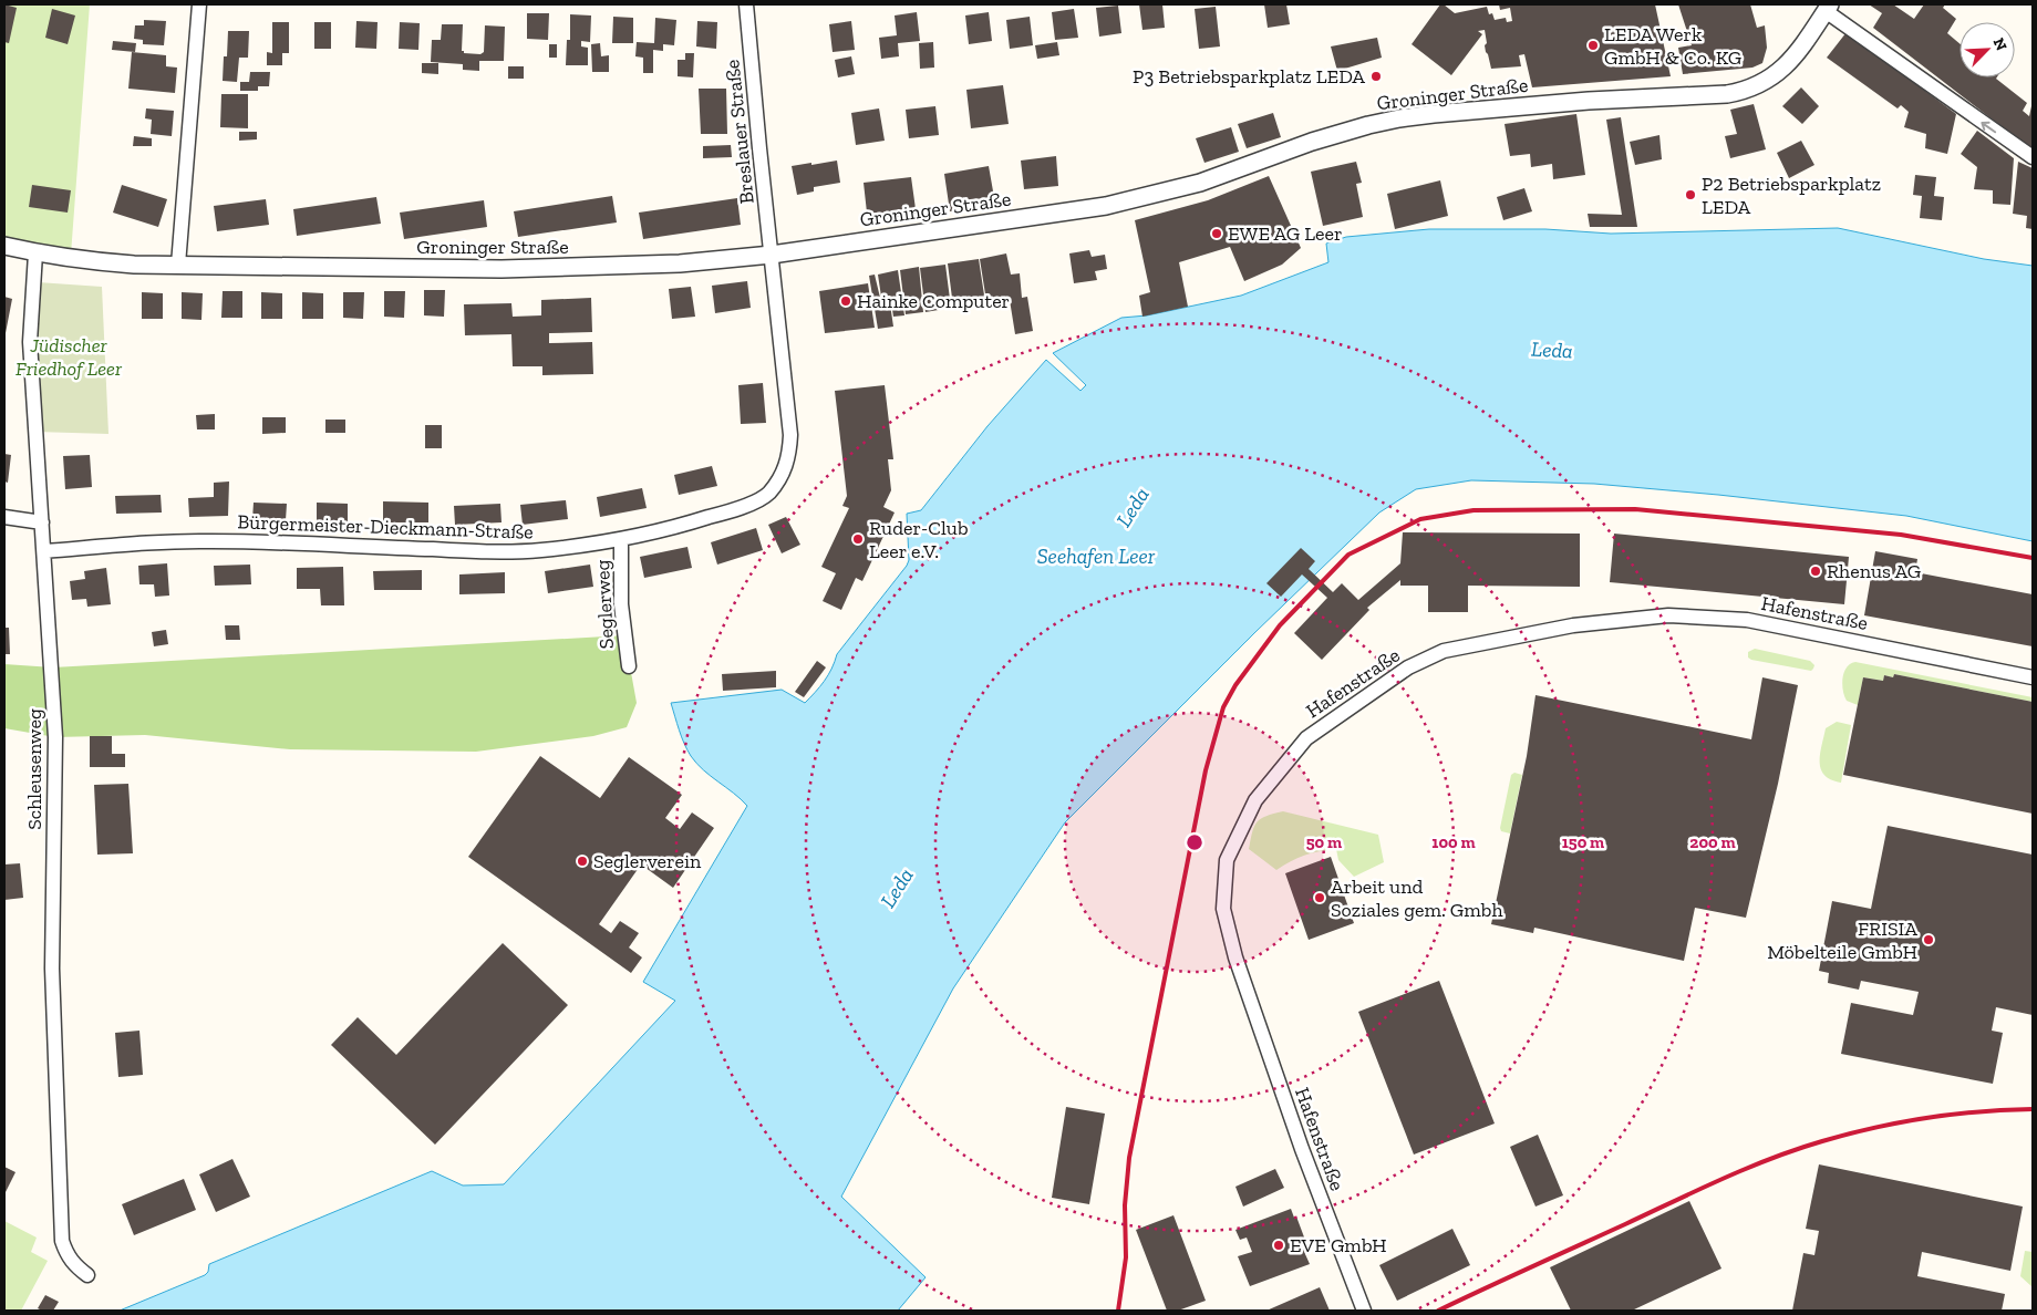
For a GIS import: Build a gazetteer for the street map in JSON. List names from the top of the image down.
{
  "streets": {
    "street": [
      "Groninger Straße",
      "Breslauer Straße",
      "Bürgermeister-Dieckmann-Straße",
      "Seglerweg",
      "Hafenstraße",
      "Schleusenweg"
    ]
  },
  "crossings": [
    ["Groninger Straße", "Breslauer Straße"],
    ["Groninger Straße", "Bürgermeister-Dieckmann-Straße"],
    ["Groninger Straße", "Schleusenweg"],
    ["Breslauer Straße", "Bürgermeister-Dieckmann-Straße"],
    ["Bürgermeister-Dieckmann-Straße", "Seglerweg"],
    ["Bürgermeister-Dieckmann-Straße", "Schleusenweg"]
  ],
  "water": ["Leda", "Seehafen Leer"],
  "parks": ["Jüdischer Friedhof Leer"],
  "places": [
    "LEDA Werk GmbH & Co. KG",
    "P3 Betriebsparkplatz LEDA",
    "P2 Betriebsparkplatz LEDA",
    "EWE AG Leer",
    "Hainke Computer",
    "Ruder-Club Leer e.V.",
    "Rhenus AG",
    "Seglerverein",
    "Arbeit und Soziales gem. Gmbh",
    "FRISIA Möbelteile GmbH",
    "EVE GmbH"
  ],
  "north": "top right",
  "rings": [
    "50 m",
    "100 m",
    "150 m",
    "200 m"
  ]
}
